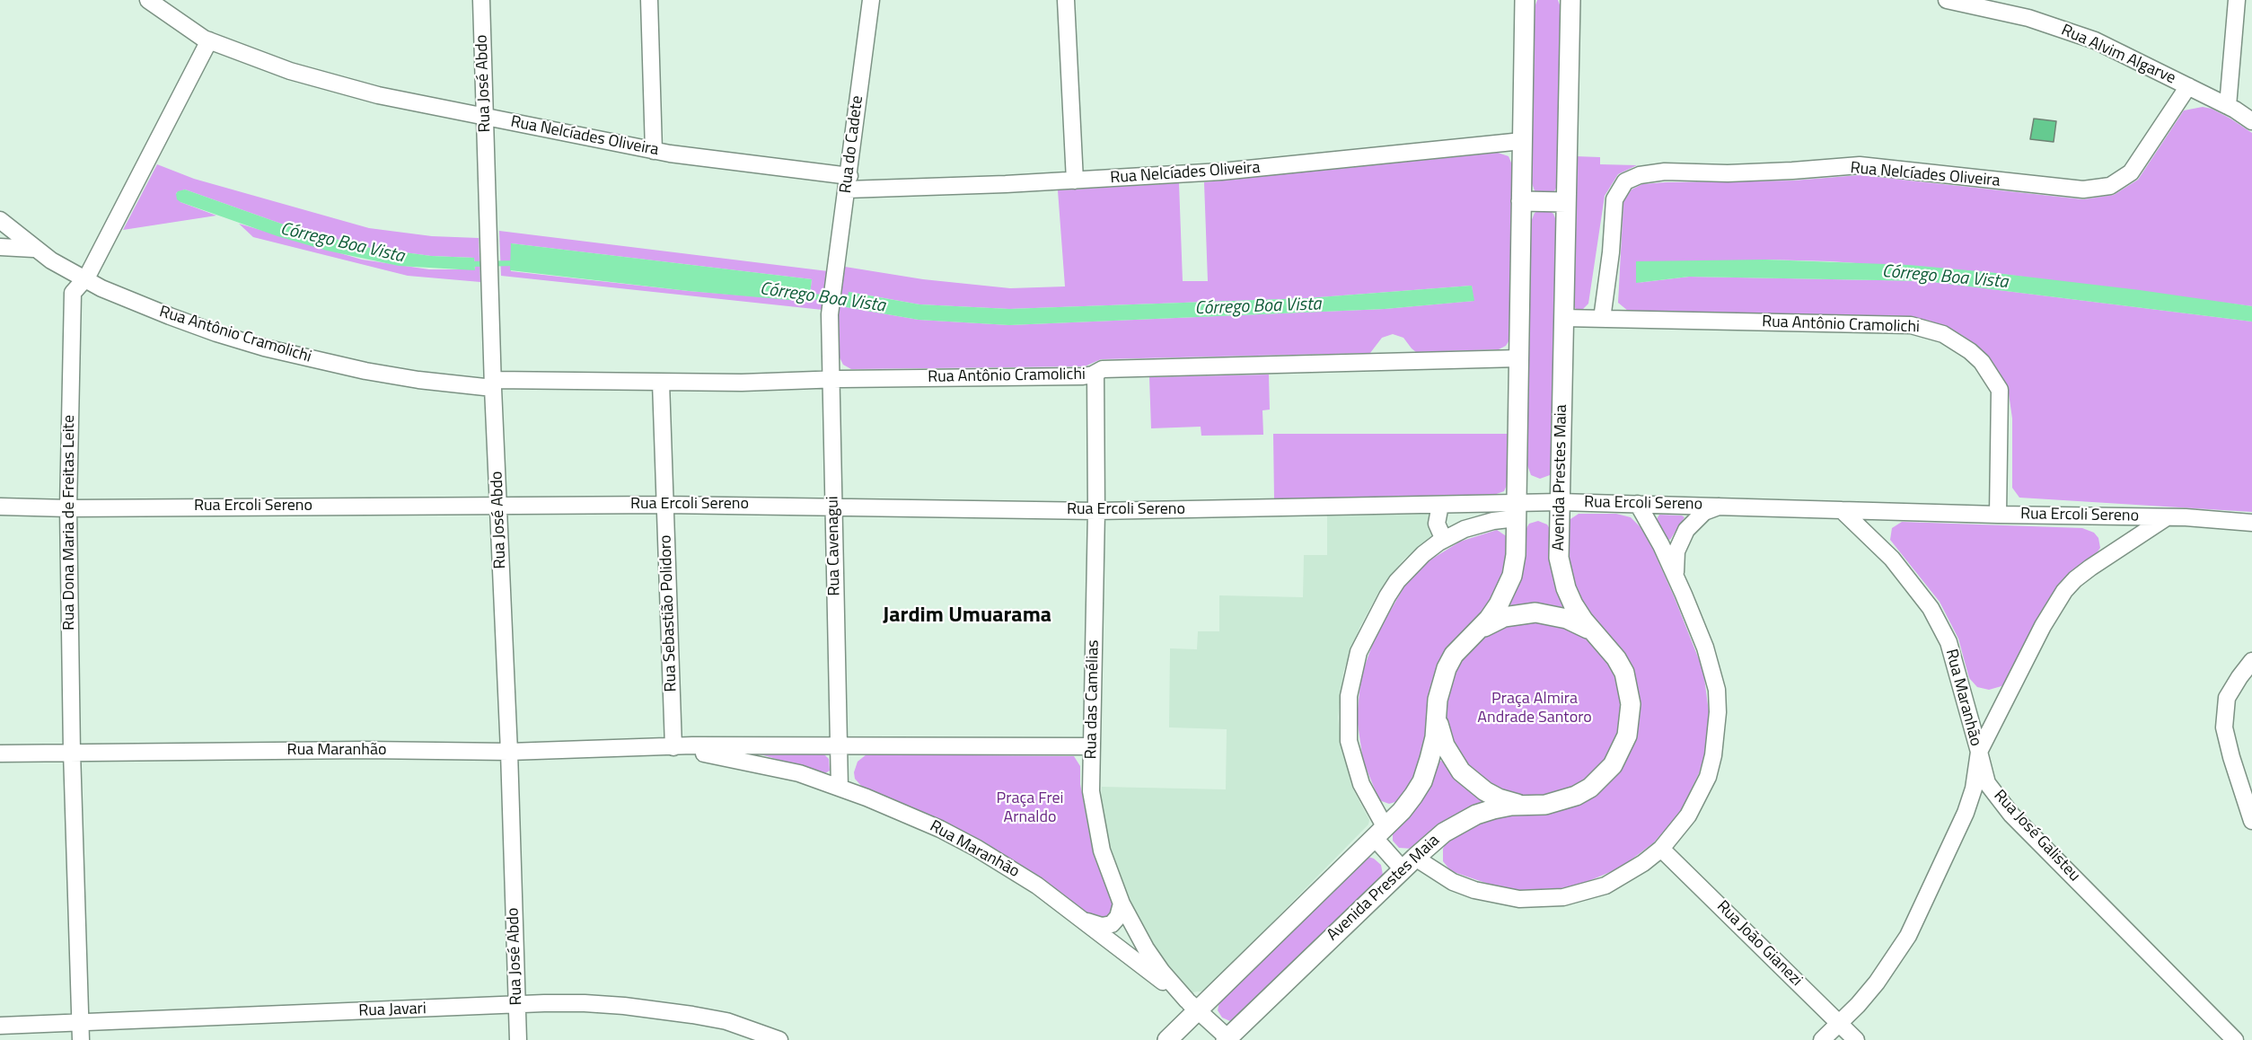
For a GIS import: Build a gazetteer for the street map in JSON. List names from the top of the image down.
{
  "streets": {
    "street": [
      "Rua Alvim Algarve",
      "Rua José Abdo",
      "Rua Nelcíades Oliveira",
      "Rua do Cadete",
      "Rua Antônio Cramolichi",
      "Avenida Prestes Maia",
      "Rua Ercoli Sereno",
      "Rua Dona Maria de Freitas Leite",
      "Rua Cavenagui",
      "Rua Sebastião Polidoro",
      "Rua Maranhão",
      "Rua das Camélias",
      "Rua José Galisteu",
      "Rua João Gianezi",
      "Rua Javari"
    ]
  },
  "crossings": [
    ["Rua Alvim Algarve", "Rua Nelcíades Oliveira"],
    ["Rua José Abdo", "Rua Nelcíades Oliveira"],
    ["Rua José Abdo", "Rua Antônio Cramolichi"],
    ["Rua José Abdo", "Rua Ercoli Sereno"],
    ["Rua José Abdo", "Rua Maranhão"],
    ["Rua José Abdo", "Rua Javari"],
    ["Rua Nelcíades Oliveira", "Rua do Cadete"],
    ["Rua Nelcíades Oliveira", "Rua Antônio Cramolichi"],
    ["Rua Nelcíades Oliveira", "Rua Dona Maria de Freitas Leite"],
    ["Rua do Cadete", "Rua Cavenagui"],
    ["Rua Antônio Cramolichi", "Avenida Prestes Maia"],
    ["Rua Antônio Cramolichi", "Rua Ercoli Sereno"],
    ["Rua Antônio Cramolichi", "Rua Dona Maria de Freitas Leite"],
    ["Rua Antônio Cramolichi", "Rua Cavenagui"],
    ["Rua Antônio Cramolichi", "Rua Sebastião Polidoro"],
    ["Rua Antônio Cramolichi", "Rua das Camélias"],
    ["Avenida Prestes Maia", "Rua Ercoli Sereno"],
    ["Avenida Prestes Maia", "Rua Maranhão"],
    ["Rua Ercoli Sereno", "Rua Dona Maria de Freitas Leite"],
    ["Rua Ercoli Sereno", "Rua Cavenagui"],
    ["Rua Ercoli Sereno", "Rua Sebastião Polidoro"],
    ["Rua Ercoli Sereno", "Rua Maranhão"],
    ["Rua Ercoli Sereno", "Rua das Camélias"],
    ["Rua Dona Maria de Freitas Leite", "Rua Maranhão"],
    ["Rua Dona Maria de Freitas Leite", "Rua Javari"],
    ["Rua Cavenagui", "Rua Maranhão"],
    ["Rua Sebastião Polidoro", "Rua Maranhão"],
    ["Rua Maranhão", "Rua das Camélias"],
    ["Rua Maranhão", "Rua José Galisteu"],
    ["Rua Maranhão", "Rua João Gianezi"]
  ],
  "districts": ["Jardim Umuarama"],
  "water": ["Córrego Boa Vista"],
  "parks": ["Praça Almira Andrade Santoro", "Praça Frei Arnaldo"]
}
